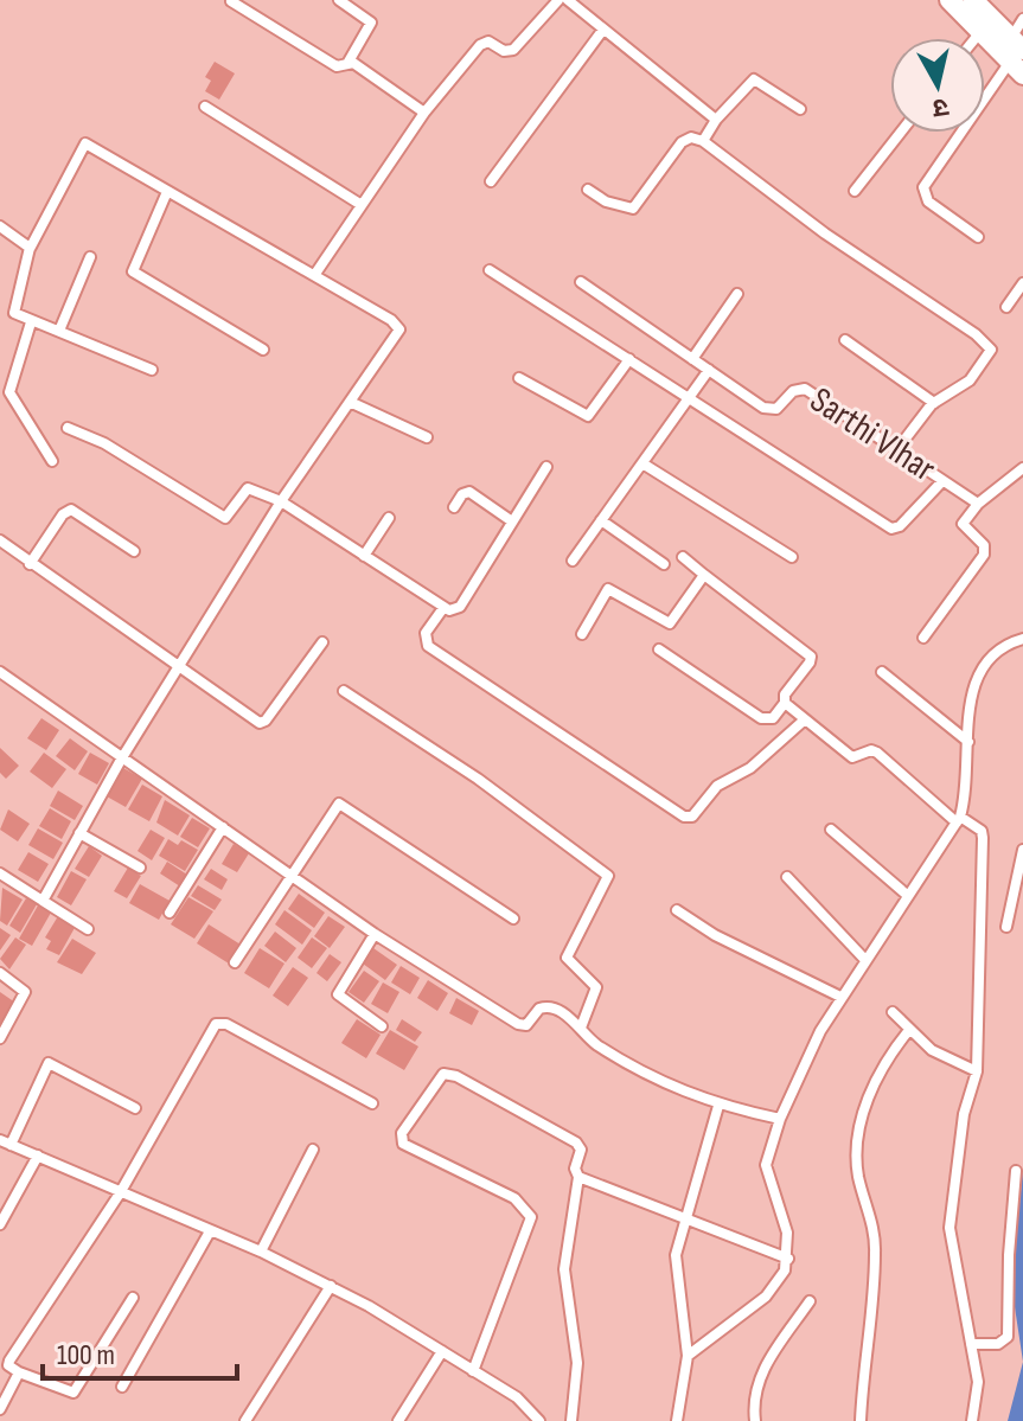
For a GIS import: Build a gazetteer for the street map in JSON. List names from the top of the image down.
{
  "streets": {
    "street": ["Sarthi VIhar"]
  },
  "scale_bar": "100 m",
  "north": "bottom"
}
